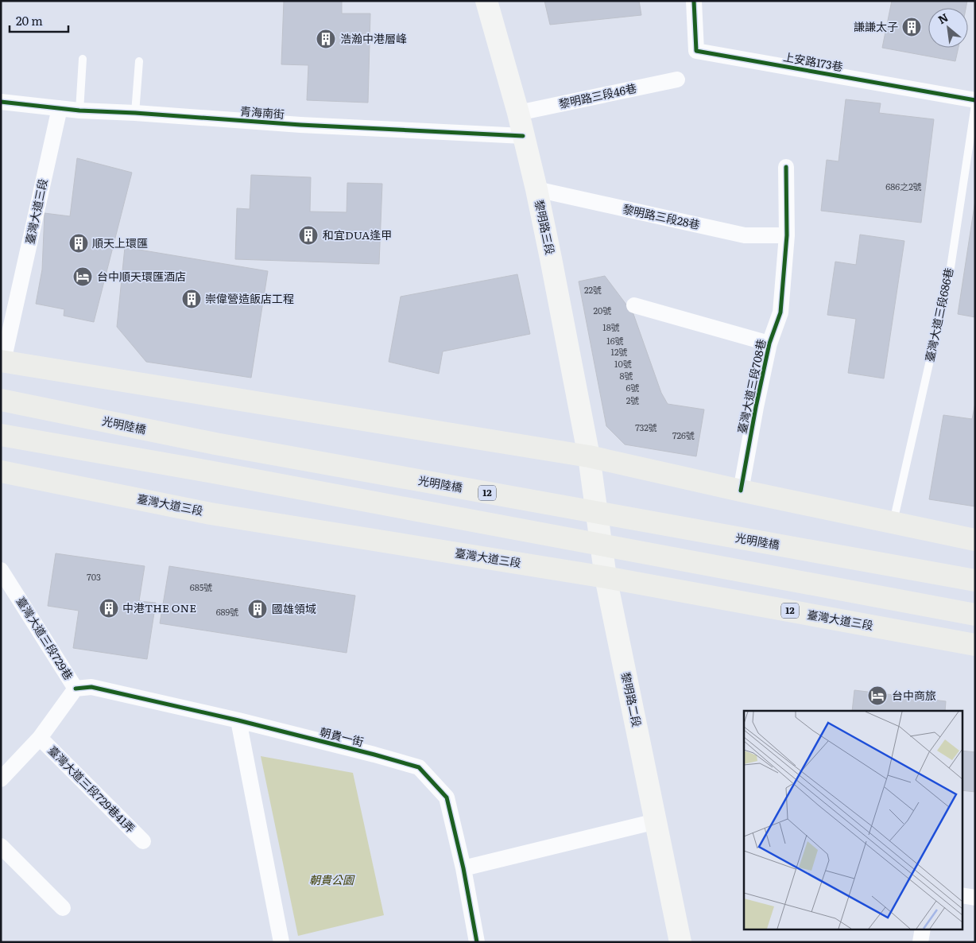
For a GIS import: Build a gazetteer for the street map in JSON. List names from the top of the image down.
{
  "streets": {
    "main road": [
      "臺灣大道三段",
      "黎明路三段",
      "光明陸橋",
      "12",
      "黎明路二段"
    ],
    "street": [
      "上安路173巷",
      "黎明路三段46巷",
      "青海南街",
      "黎明路三段28巷",
      "臺灣大道三段708巷",
      "臺灣大道三段729巷",
      "朝貴一街",
      "臺灣大道三段729巷41弄"
    ],
    "lane": ["臺灣大道三段686巷"]
  },
  "crossings": [
    ["黎明路三段46巷", "黎明路三段"],
    ["青海南街", "臺灣大道三段"],
    ["青海南街", "黎明路三段"],
    ["臺灣大道三段", "黎明路三段"],
    ["臺灣大道三段", "臺灣大道三段686巷"],
    ["臺灣大道三段", "臺灣大道三段708巷"],
    ["臺灣大道三段", "黎明路二段"],
    ["黎明路三段28巷", "黎明路三段"],
    ["黎明路三段28巷", "臺灣大道三段708巷"],
    ["黎明路三段", "黎明路二段"],
    ["臺灣大道三段729巷", "朝貴一街"],
    ["臺灣大道三段729巷", "臺灣大道三段729巷41弄"]
  ],
  "parks": ["朝貴公園"],
  "places": {
    "building": [
      "謙謙太子",
      "浩瀚中港層峰",
      "和宜DUA逢甲",
      "順天上環匯",
      "崇偉營造飯店工程",
      "中港THE ONE",
      "國雄領域"
    ],
    "hotel": ["台中順天環匯酒店", "台中商旅"]
  },
  "house_numbers": [
    "686之2號",
    "22號",
    "20號",
    "18號",
    "16號",
    "12號",
    "10號",
    "8號",
    "6號",
    "2號",
    "732號",
    "726號",
    "703",
    "685號",
    "689號"
  ],
  "scale_bar": "20 m",
  "north": "top left"
}
